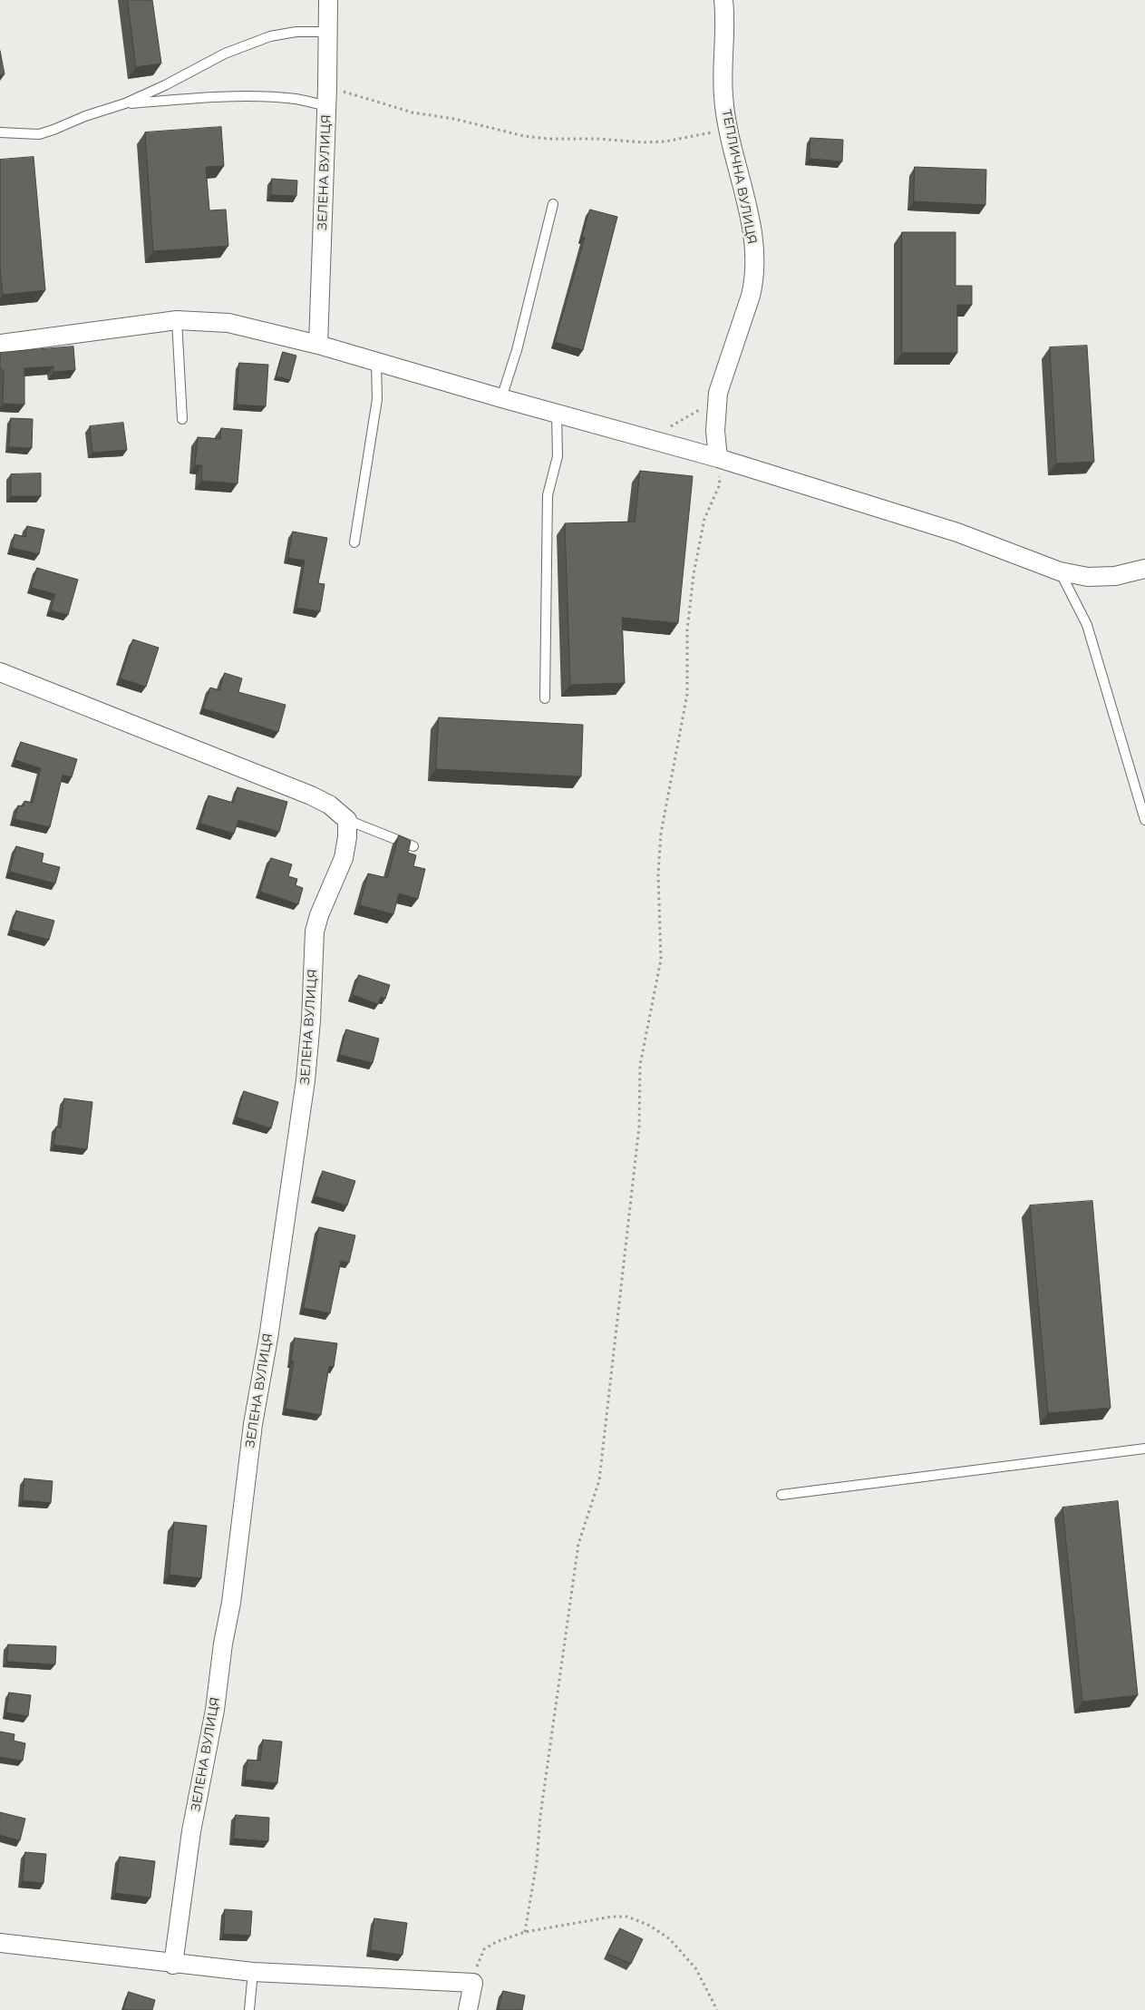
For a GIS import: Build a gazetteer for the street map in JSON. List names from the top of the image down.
{
  "streets": {
    "street": ["ЗЕЛЕНА ВУЛИЦЯ", "ТЕПЛИЧНА ВУЛИЦЯ"]
  }
}
